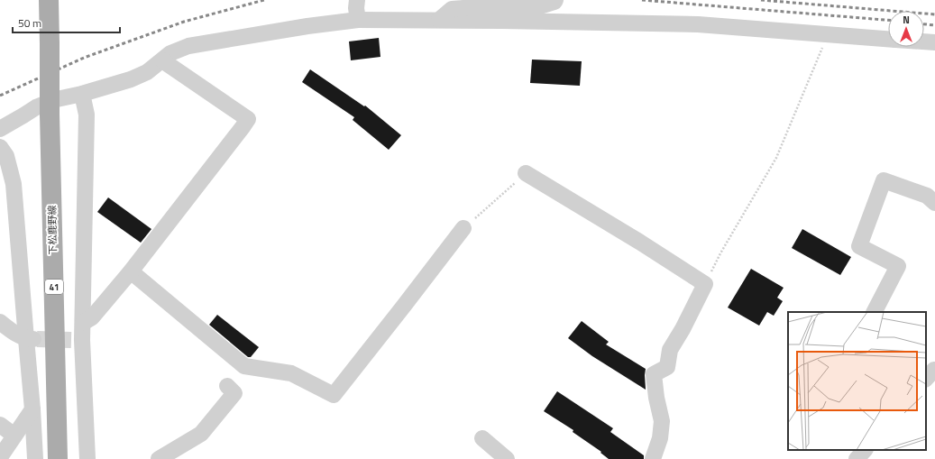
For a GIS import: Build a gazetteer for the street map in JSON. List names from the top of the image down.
{
  "streets": {
    "main road": ["下松鹿野線", "41"]
  },
  "scale_bar": "50 m",
  "north": "top"
}
